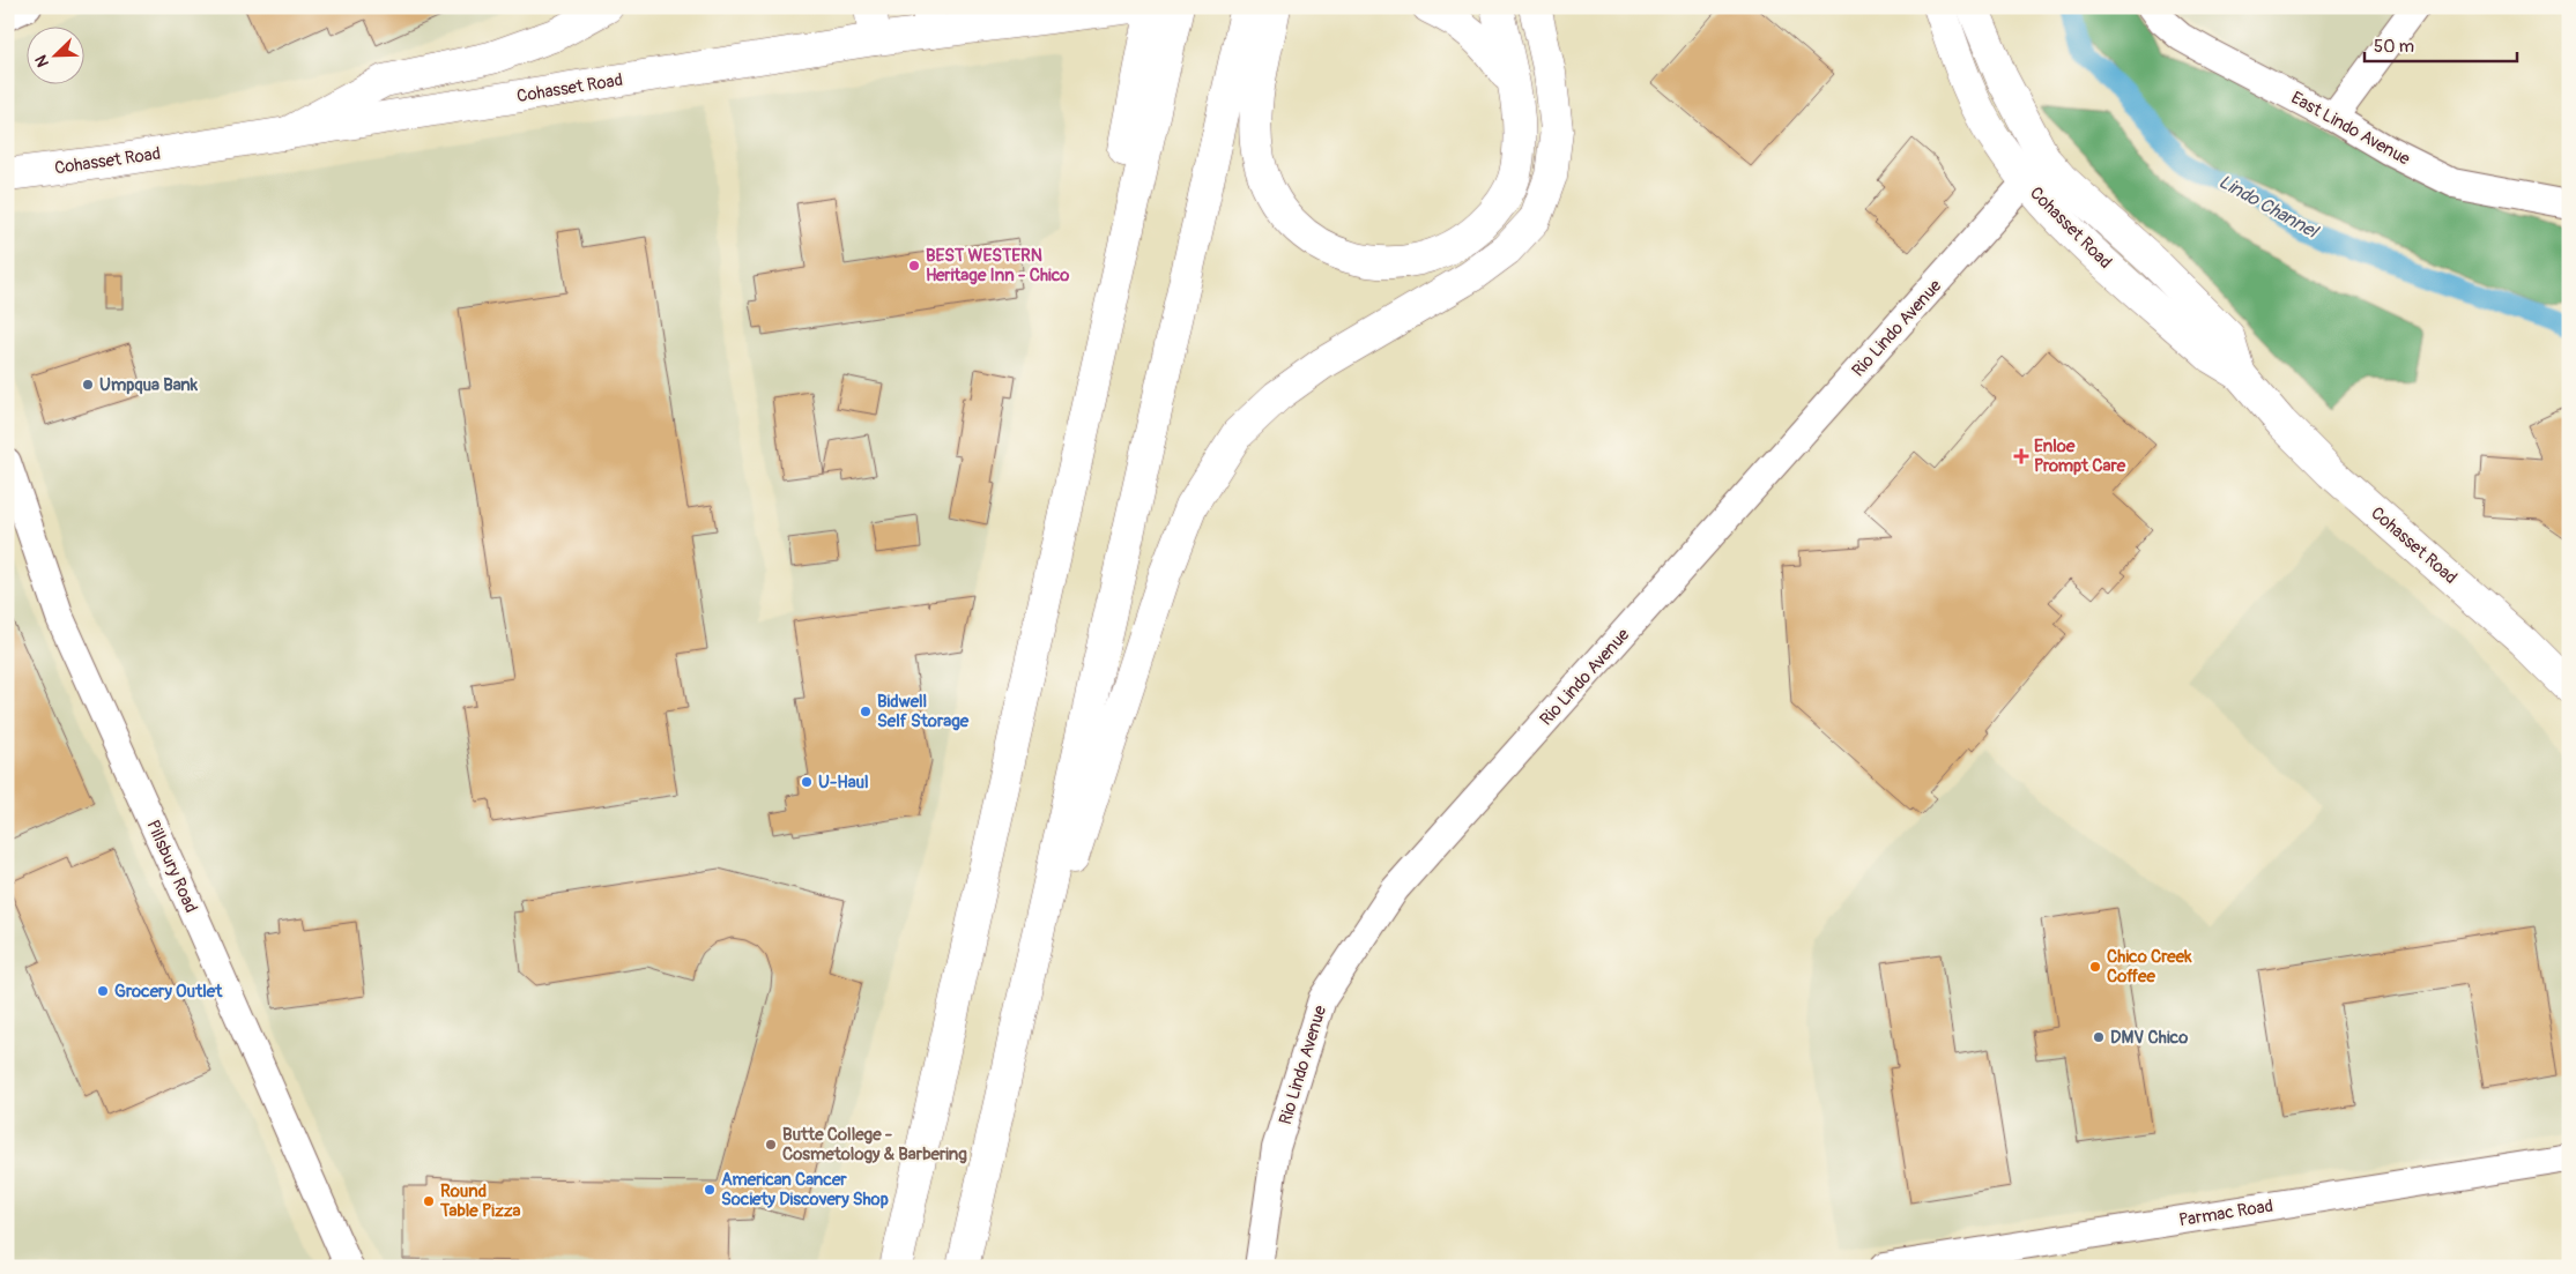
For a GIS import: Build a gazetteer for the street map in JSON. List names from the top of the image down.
{
  "streets": {
    "main road": ["Cohasset Road"],
    "street": [
      "East Lindo Avenue",
      "Rio Lindo Avenue",
      "Pillsbury Road",
      "Parmac Road"
    ]
  },
  "crossings": [
    ["Cohasset Road", "Rio Lindo Avenue"]
  ],
  "water": ["Lindo Channel"],
  "places": {
    "other": [
      "BEST WESTERN Heritage Inn - Chico",
      "Umpqua Bank",
      "Bidwell Self Storage",
      "U-Haul",
      "Chico Creek Coffee",
      "Grocery Outlet",
      "DMV Chico",
      "Butte College - Cosmetology & Barbering",
      "American Cancer Society Discovery Shop",
      "Round Table Pizza"
    ],
    "health": ["Enloe Prompt Care"]
  },
  "scale_bar": "50 m",
  "north": "bottom left"
}
